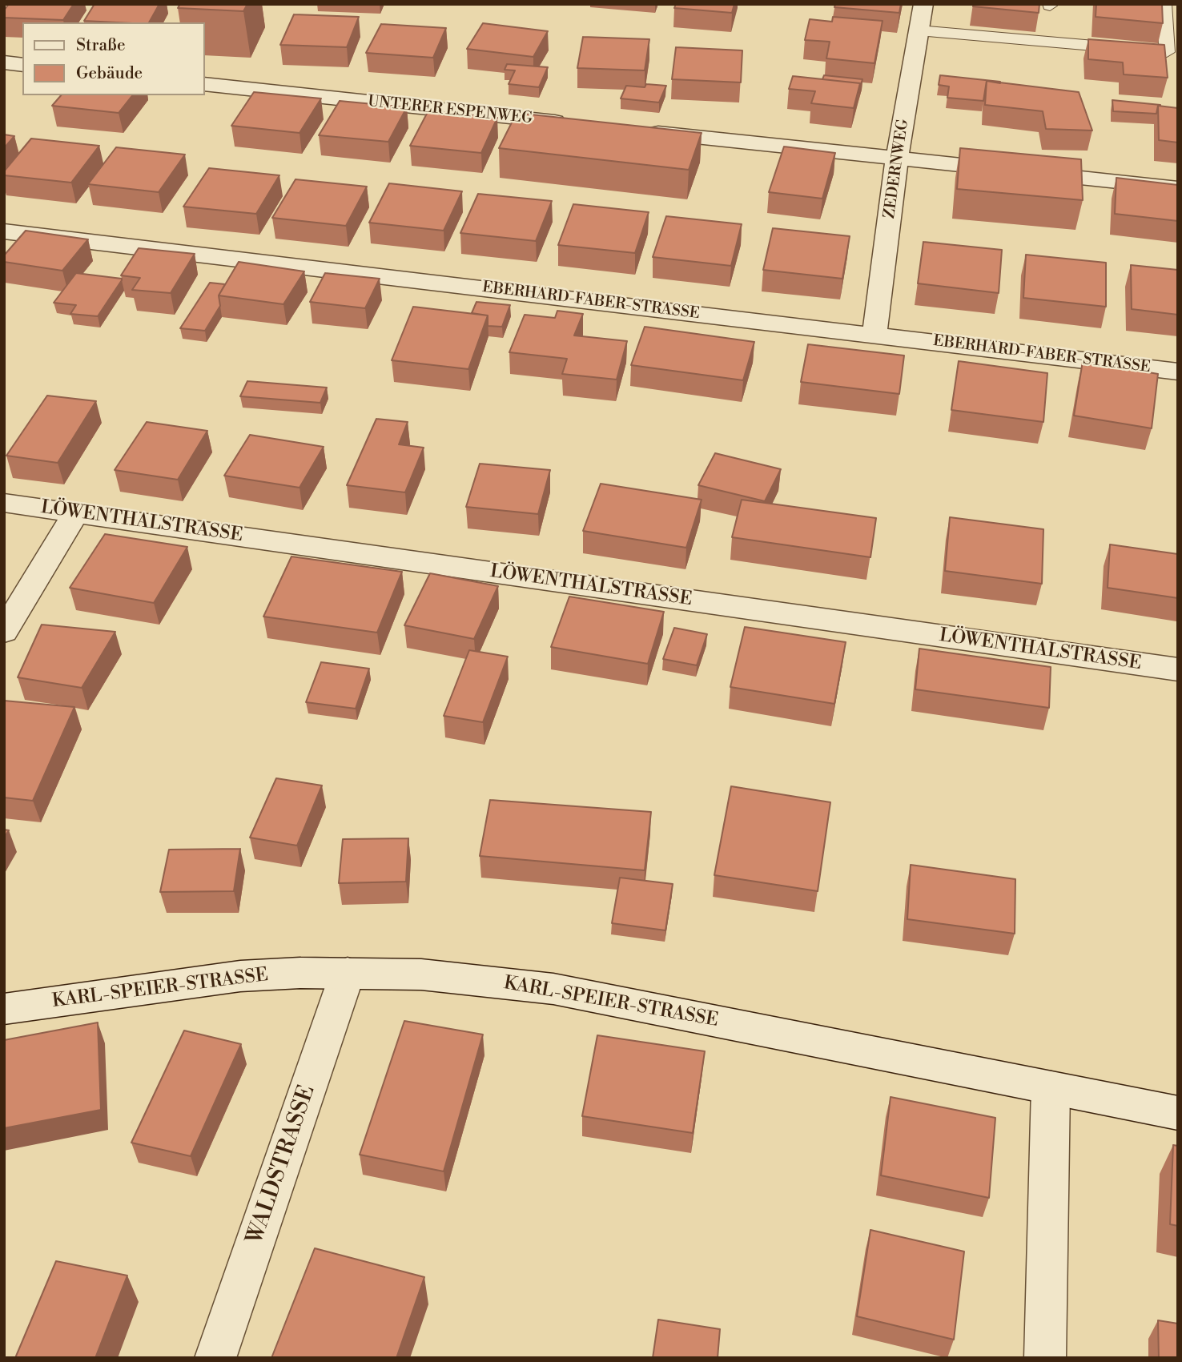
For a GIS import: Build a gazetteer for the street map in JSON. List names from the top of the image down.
{
  "streets": {
    "street": [
      "UNTERER ESPENWEG",
      "ZEDERNWEG",
      "EBERHARD-FABER-STRASSE",
      "LÖWENTHALSTRASSE",
      "KARL-SPEIER-STRASSE",
      "WALDSTRASSE"
    ]
  },
  "crossings": [
    ["ZEDERNWEG", "EBERHARD-FABER-STRASSE"],
    ["KARL-SPEIER-STRASSE", "WALDSTRASSE"]
  ],
  "legend": ["Straße", "Gebäude"]
}
